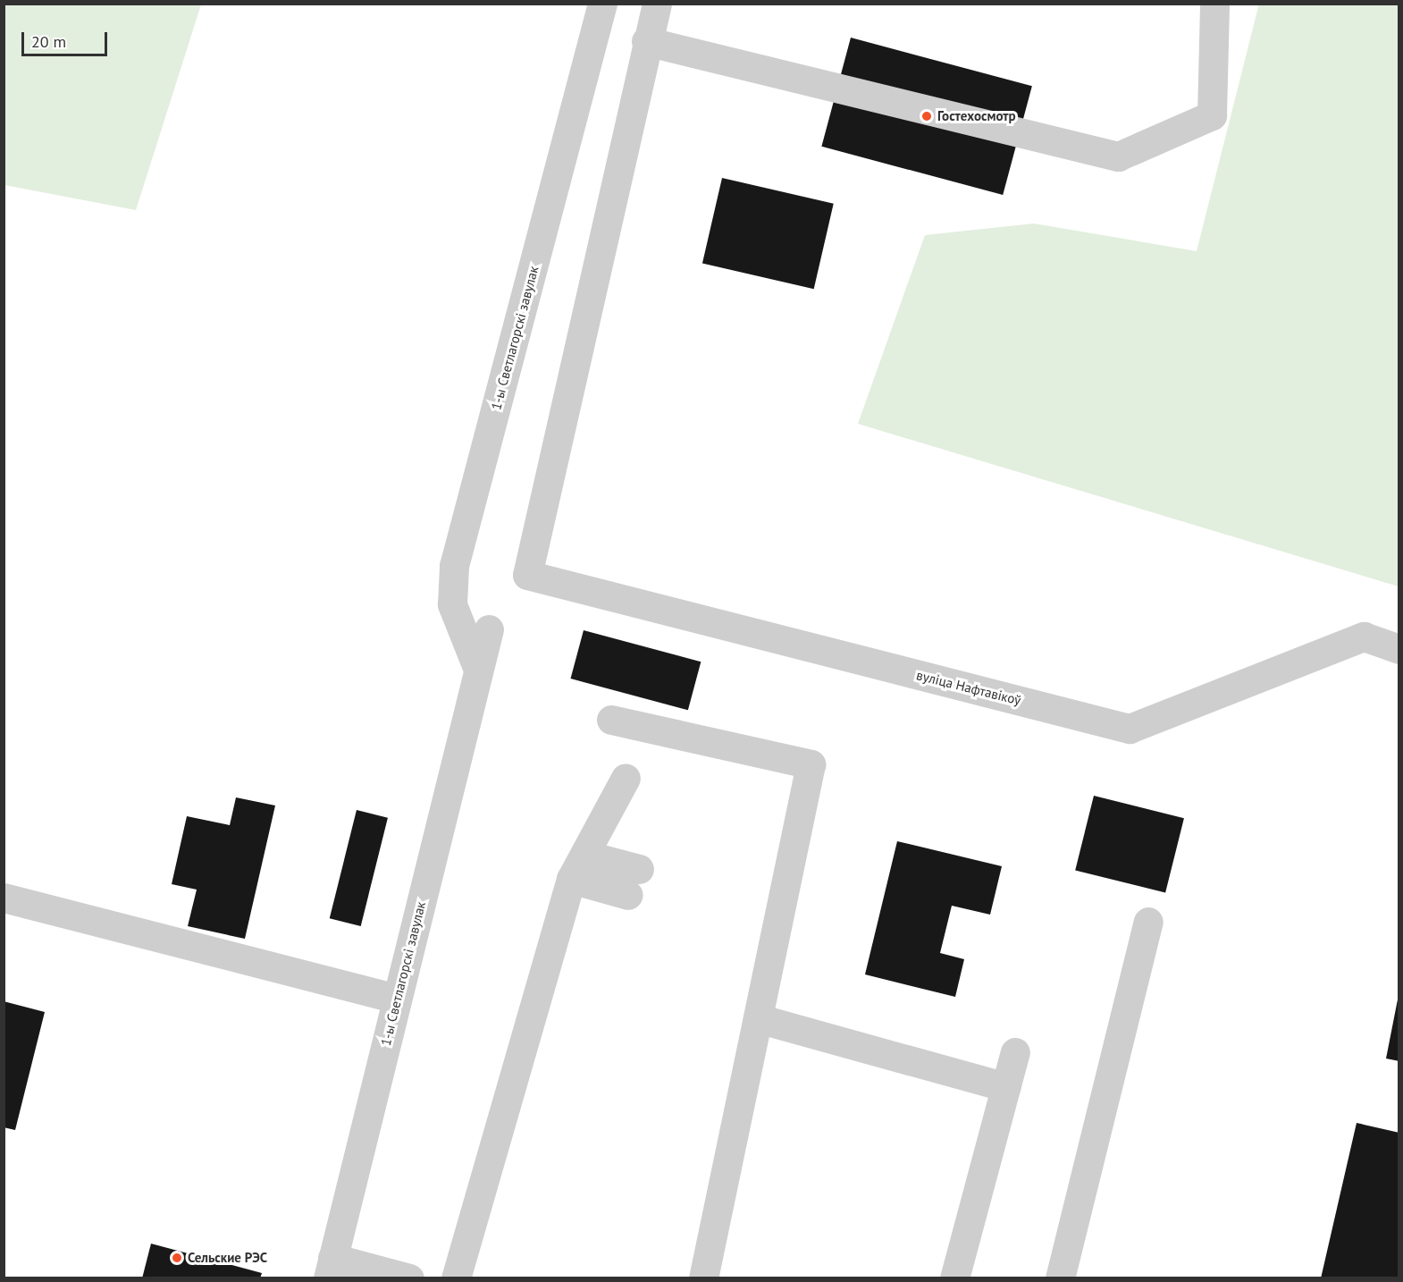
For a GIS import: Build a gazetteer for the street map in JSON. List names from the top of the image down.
{
  "streets": {
    "street": ["1-ы Светлагорскі завулак", "вуліца Нафтавікоў"]
  },
  "places": ["Гостехосмотр", "Сельские РЭС"],
  "scale_bar": "20 m"
}
